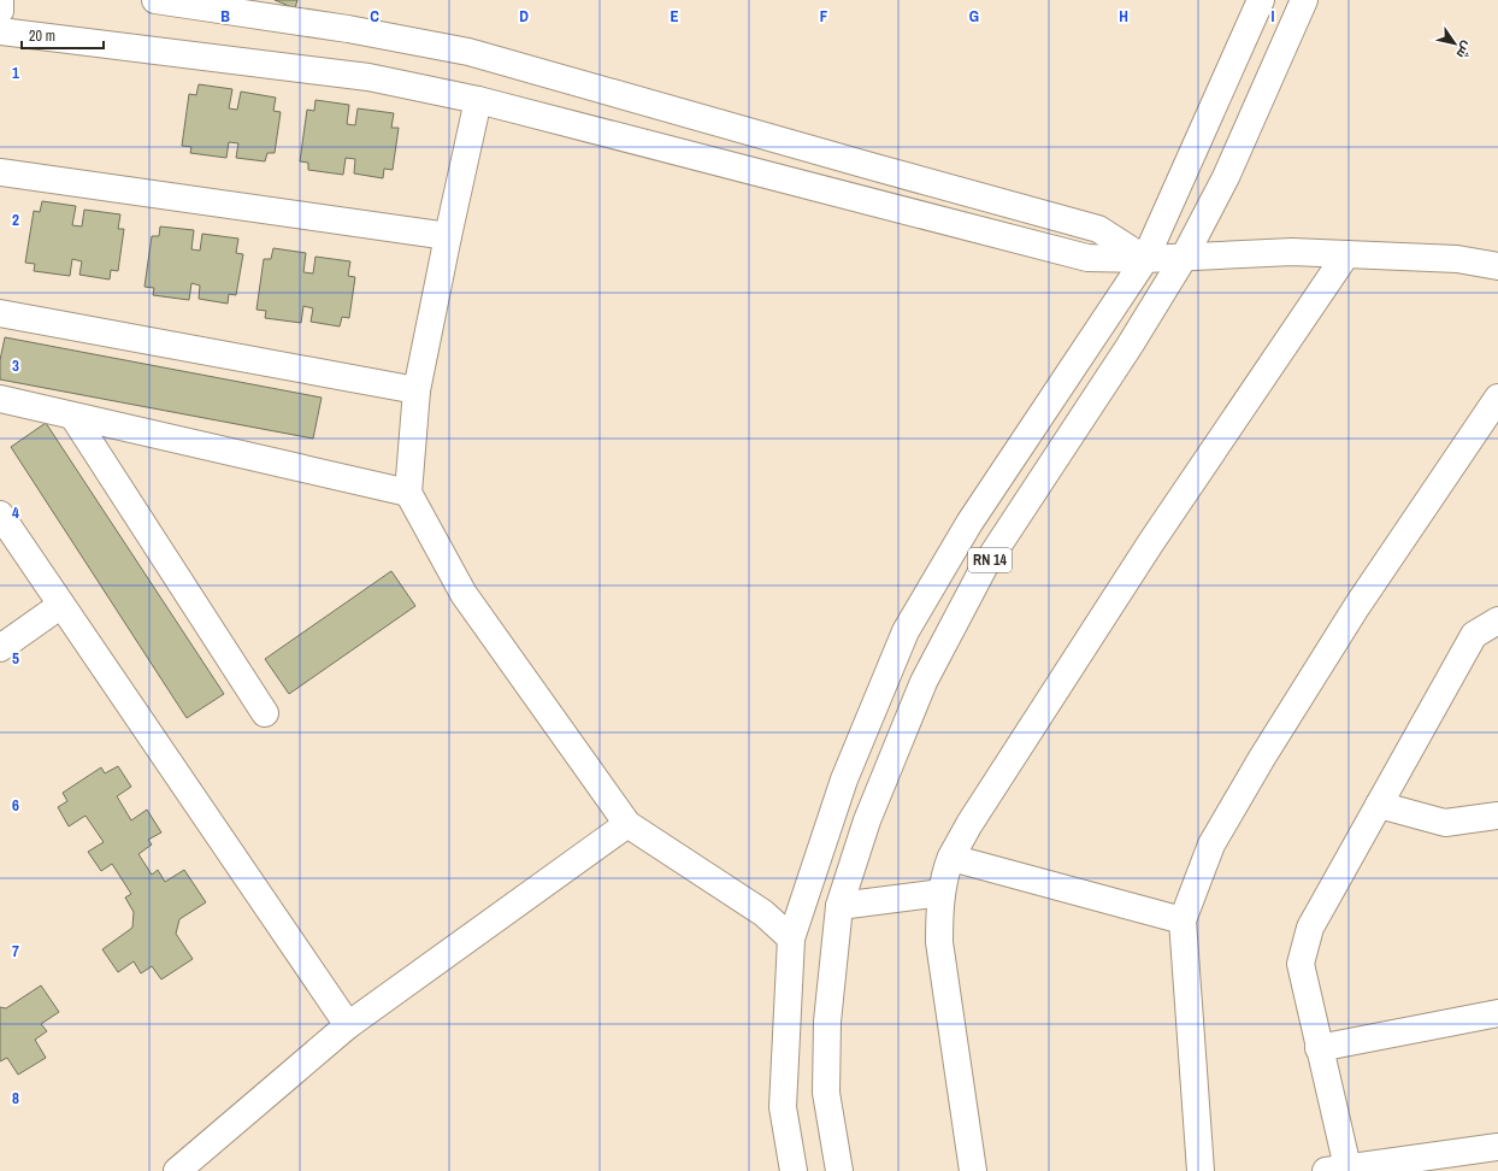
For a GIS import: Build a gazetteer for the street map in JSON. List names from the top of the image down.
{
  "streets": {
    "street": ["RN 14"]
  },
  "scale_bar": "20 m",
  "north": "bottom right",
  "grid": {
    "columns": [
      "B",
      "C",
      "D",
      "E",
      "F",
      "G",
      "H",
      "I"
    ],
    "rows": [
      "1",
      "2",
      "3",
      "4",
      "5",
      "6",
      "7",
      "8"
    ]
  }
}
